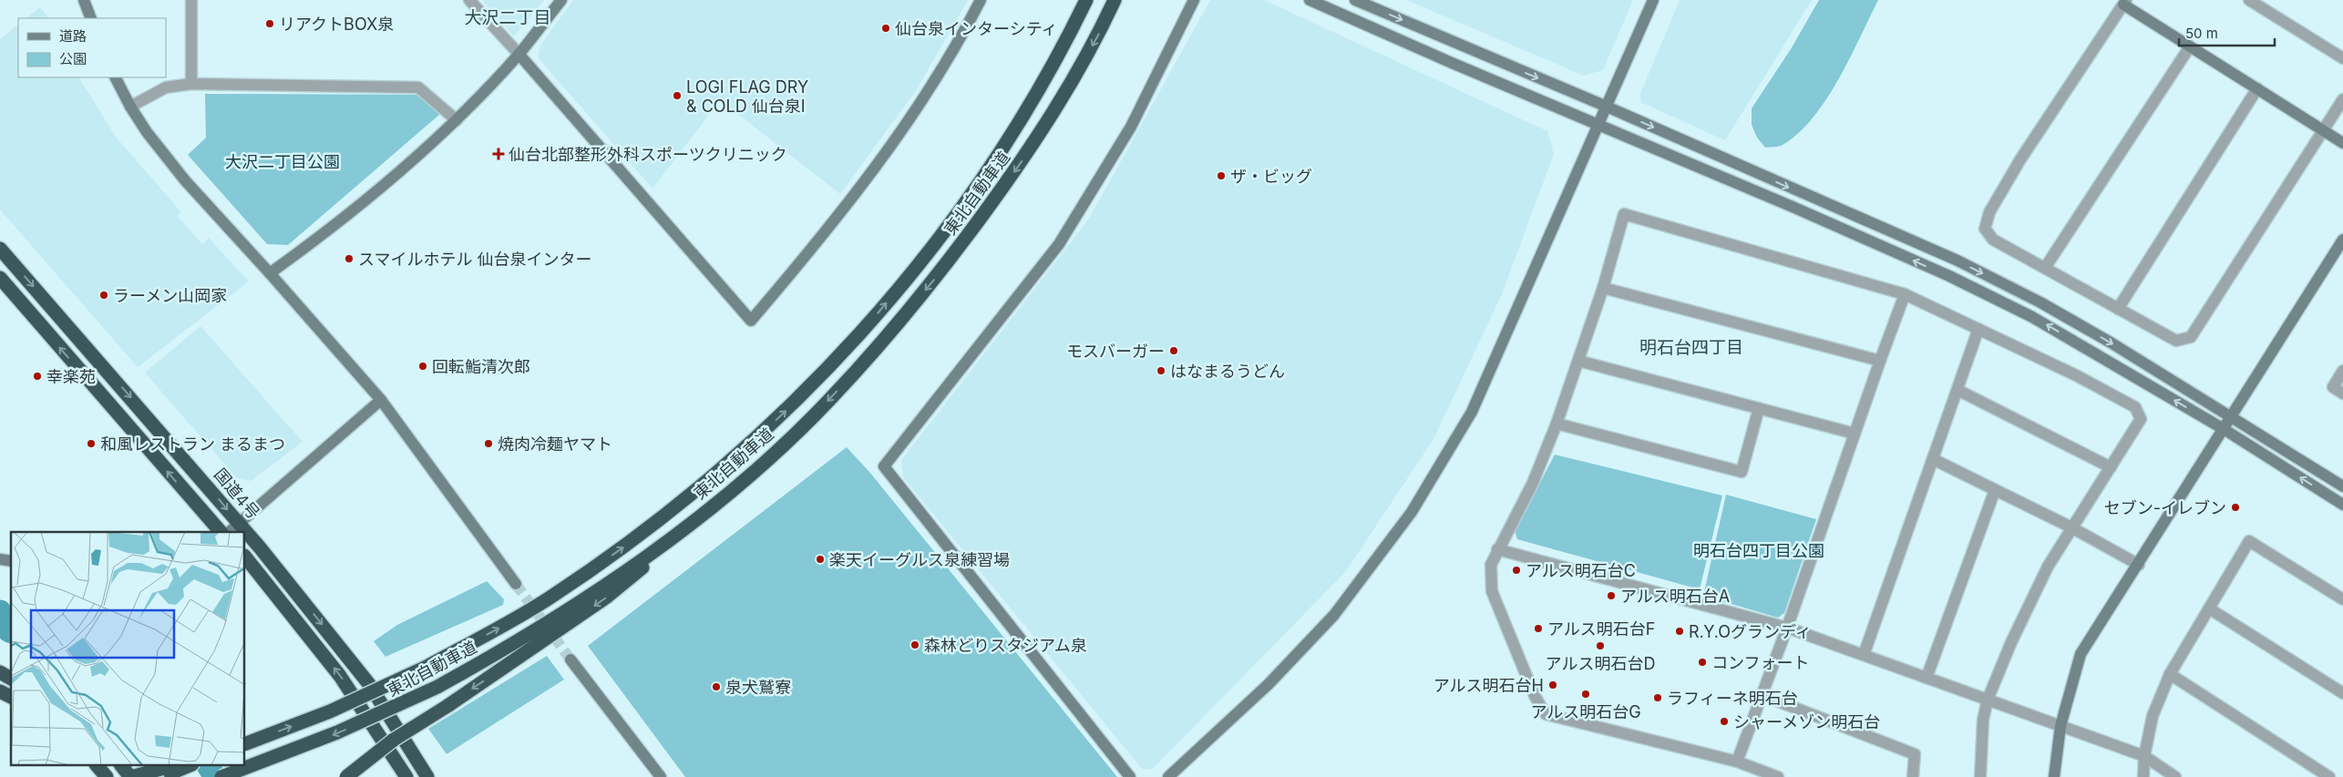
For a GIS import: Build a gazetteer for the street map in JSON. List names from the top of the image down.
{
  "streets": {
    "highway": ["東北自動車道", "国道4号"]
  },
  "districts": ["大沢二丁目", "明石台四丁目"],
  "parks": ["大沢二丁目公園", "明石台四丁目公園"],
  "places": {
    "other": [
      "リアクトBOX泉",
      "仙台泉インターシティ",
      "LOGI FLAG DRY & COLD 仙台泉I",
      "ザ・ビッグ",
      "スマイルホテル 仙台泉インター",
      "ラーメン山岡家",
      "モスバーガー",
      "回転鮨清次郎",
      "はなまるうどん",
      "幸楽苑",
      "和風レストラン まるまつ",
      "焼肉冷麺ヤマト",
      "セブン-イレブン",
      "楽天イーグルス泉練習場",
      "アルス明石台C",
      "アルス明石台A",
      "アルス明石台F",
      "R.Y.Oグランディ",
      "森林どりスタジアム泉",
      "アルス明石台D",
      "コンフォート",
      "アルス明石台H",
      "泉犬鷲寮",
      "アルス明石台G",
      "ラフィーネ明石台",
      "シャーメゾン明石台"
    ],
    "health": ["仙台北部整形外科スポーツクリニック"]
  },
  "legend": ["道路", "公園"],
  "scale_bar": "50 m"
}
